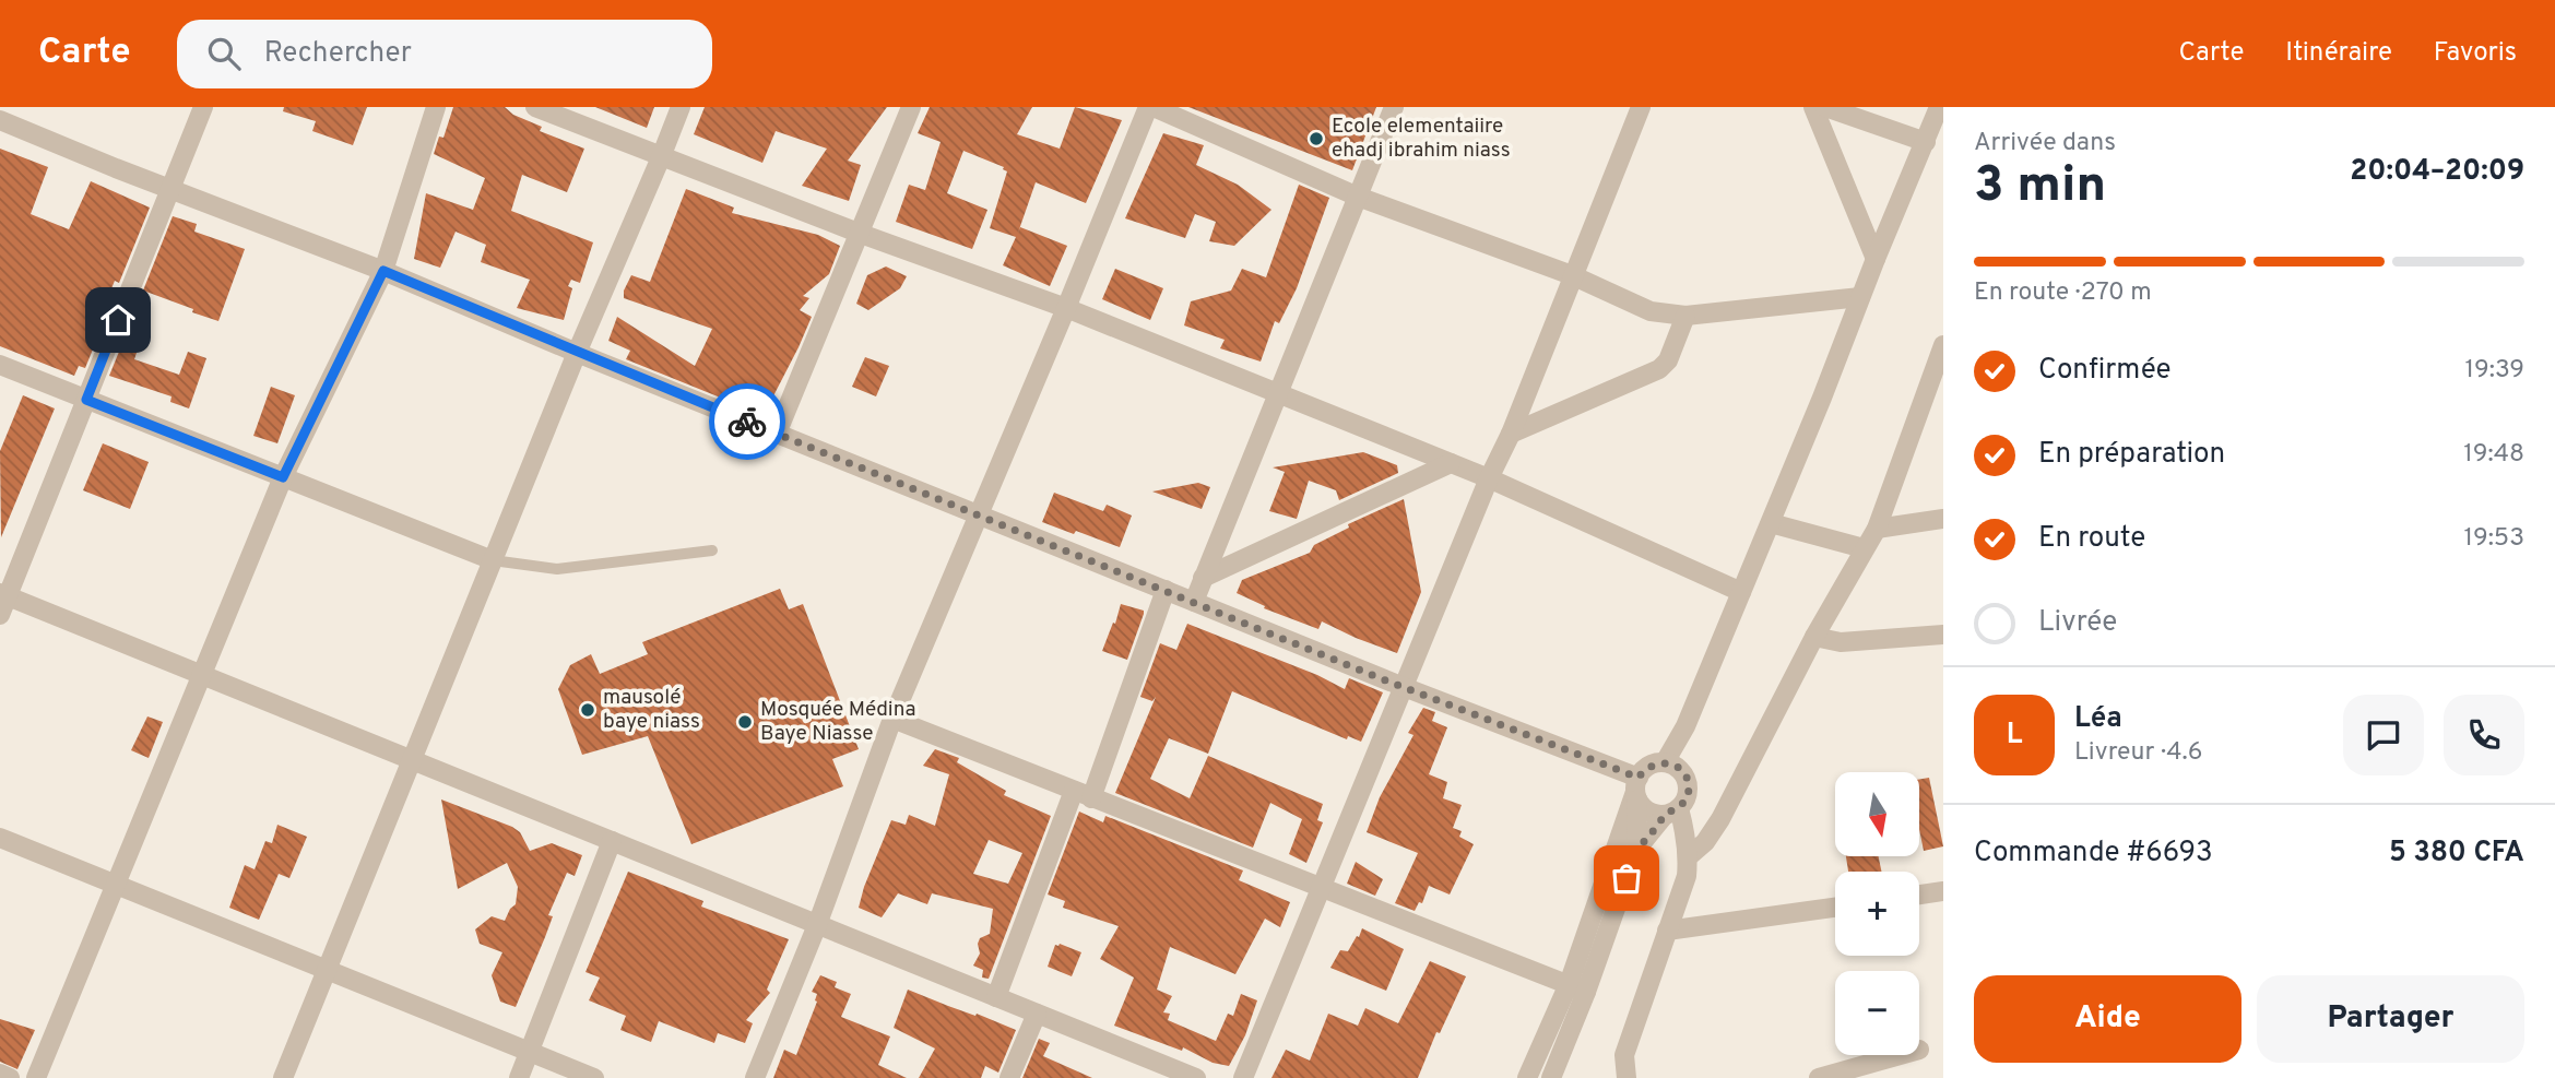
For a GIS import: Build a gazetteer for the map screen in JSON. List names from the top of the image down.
{
  "places": ["Ecole elementaiire ehadj ibrahim niass", "mausolé baye niass", "Mosquée Médina Baye Niasse"],
  "north": "bottom",
  "page": {
    "header": "Carte",
    "search": "Rechercher",
    "nav": ["Carte", "Itinéraire", "Favoris"],
    "heading": ["3 min", "Arrivée dans", "20:04–20:09"],
    "panel": [
      "Léa",
      "Livreur · 4.6",
      "Commande #6693",
      "5 380 CFA"
    ],
    "bar": "En route · 270 m",
    "list": [
      ["Confirmée", "19:39"],
      ["En préparation", "19:48"],
      ["En route", "19:53"],
      "Livrée"
    ],
    "round": "L",
    "map_buttons": ["+", "−"],
    "buttons": ["Aide", "Partager"]
  }
}
